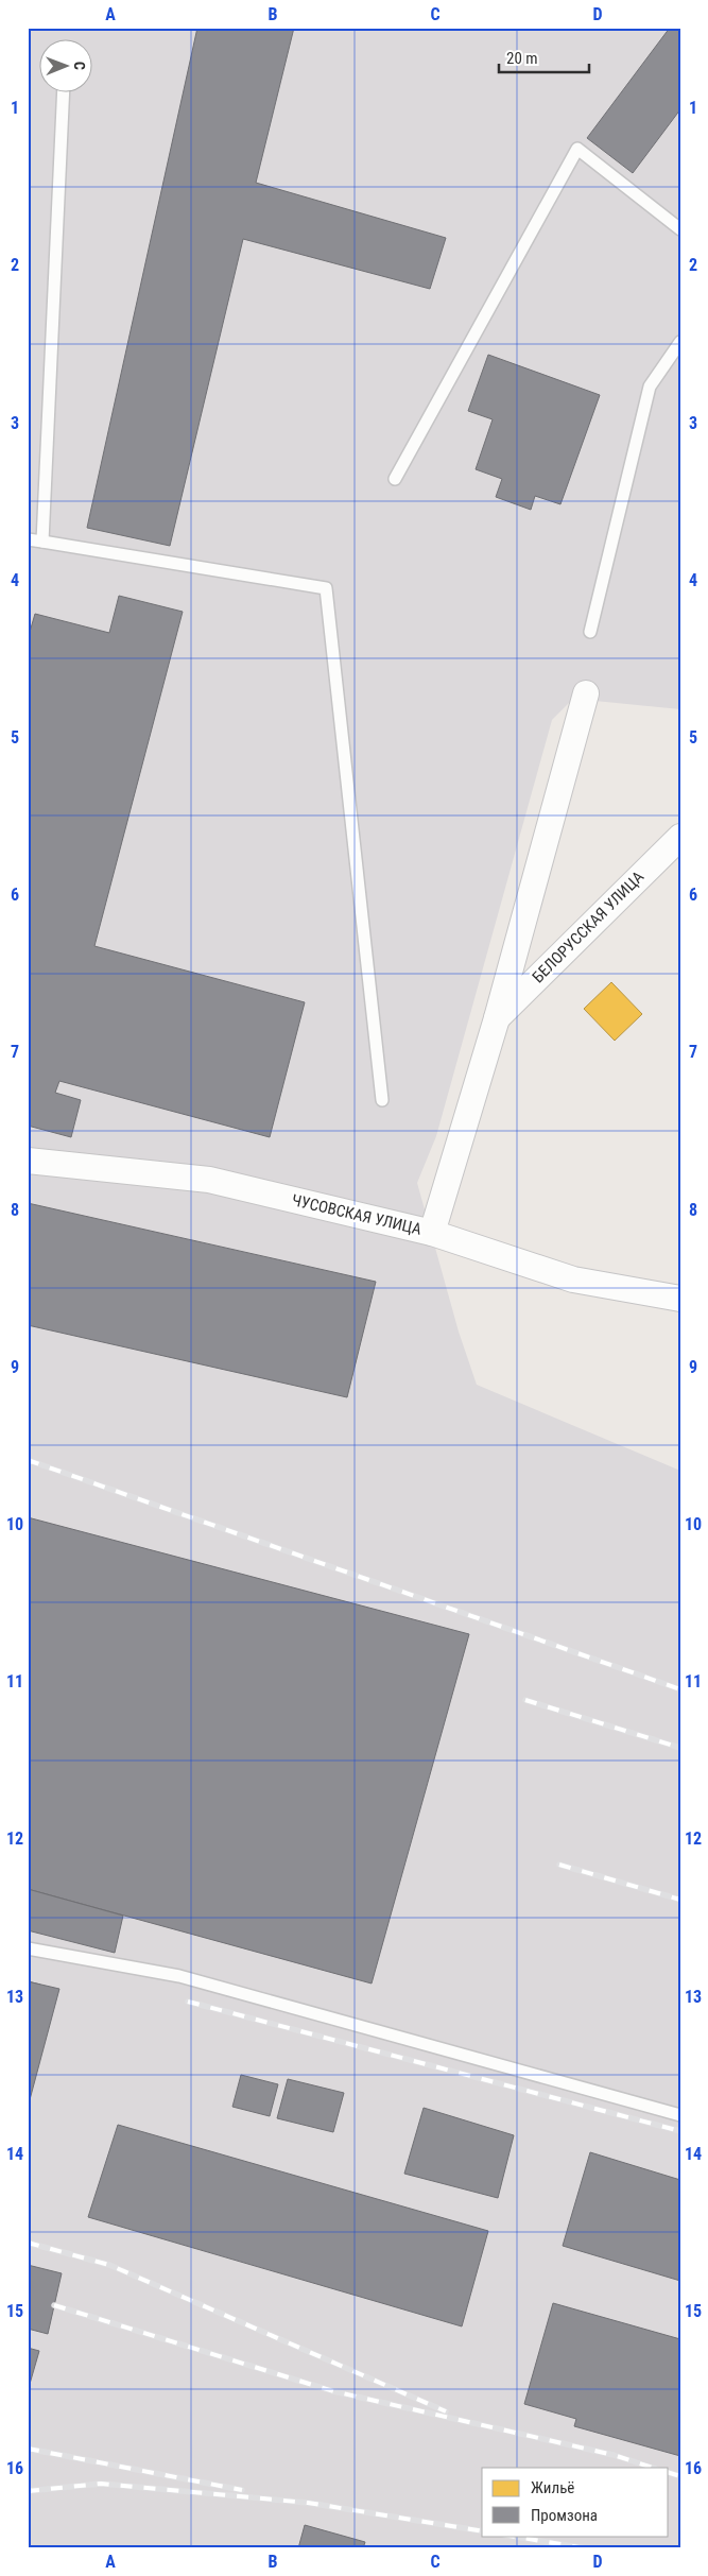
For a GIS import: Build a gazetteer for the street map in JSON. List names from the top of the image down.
{
  "streets": {
    "street": ["БЕЛОРУССКАЯ УЛИЦА", "ЧУСОВСКАЯ УЛИЦА"]
  },
  "legend": ["Жильё", "Промзона"],
  "scale_bar": "20 m",
  "north": "right",
  "grid": {
    "columns": [
      "A",
      "B",
      "C",
      "D"
    ],
    "rows": [
      "1",
      "2",
      "3",
      "4",
      "5",
      "6",
      "7",
      "8",
      "9",
      "10",
      "11",
      "12",
      "13",
      "14",
      "15",
      "16"
    ]
  }
}
